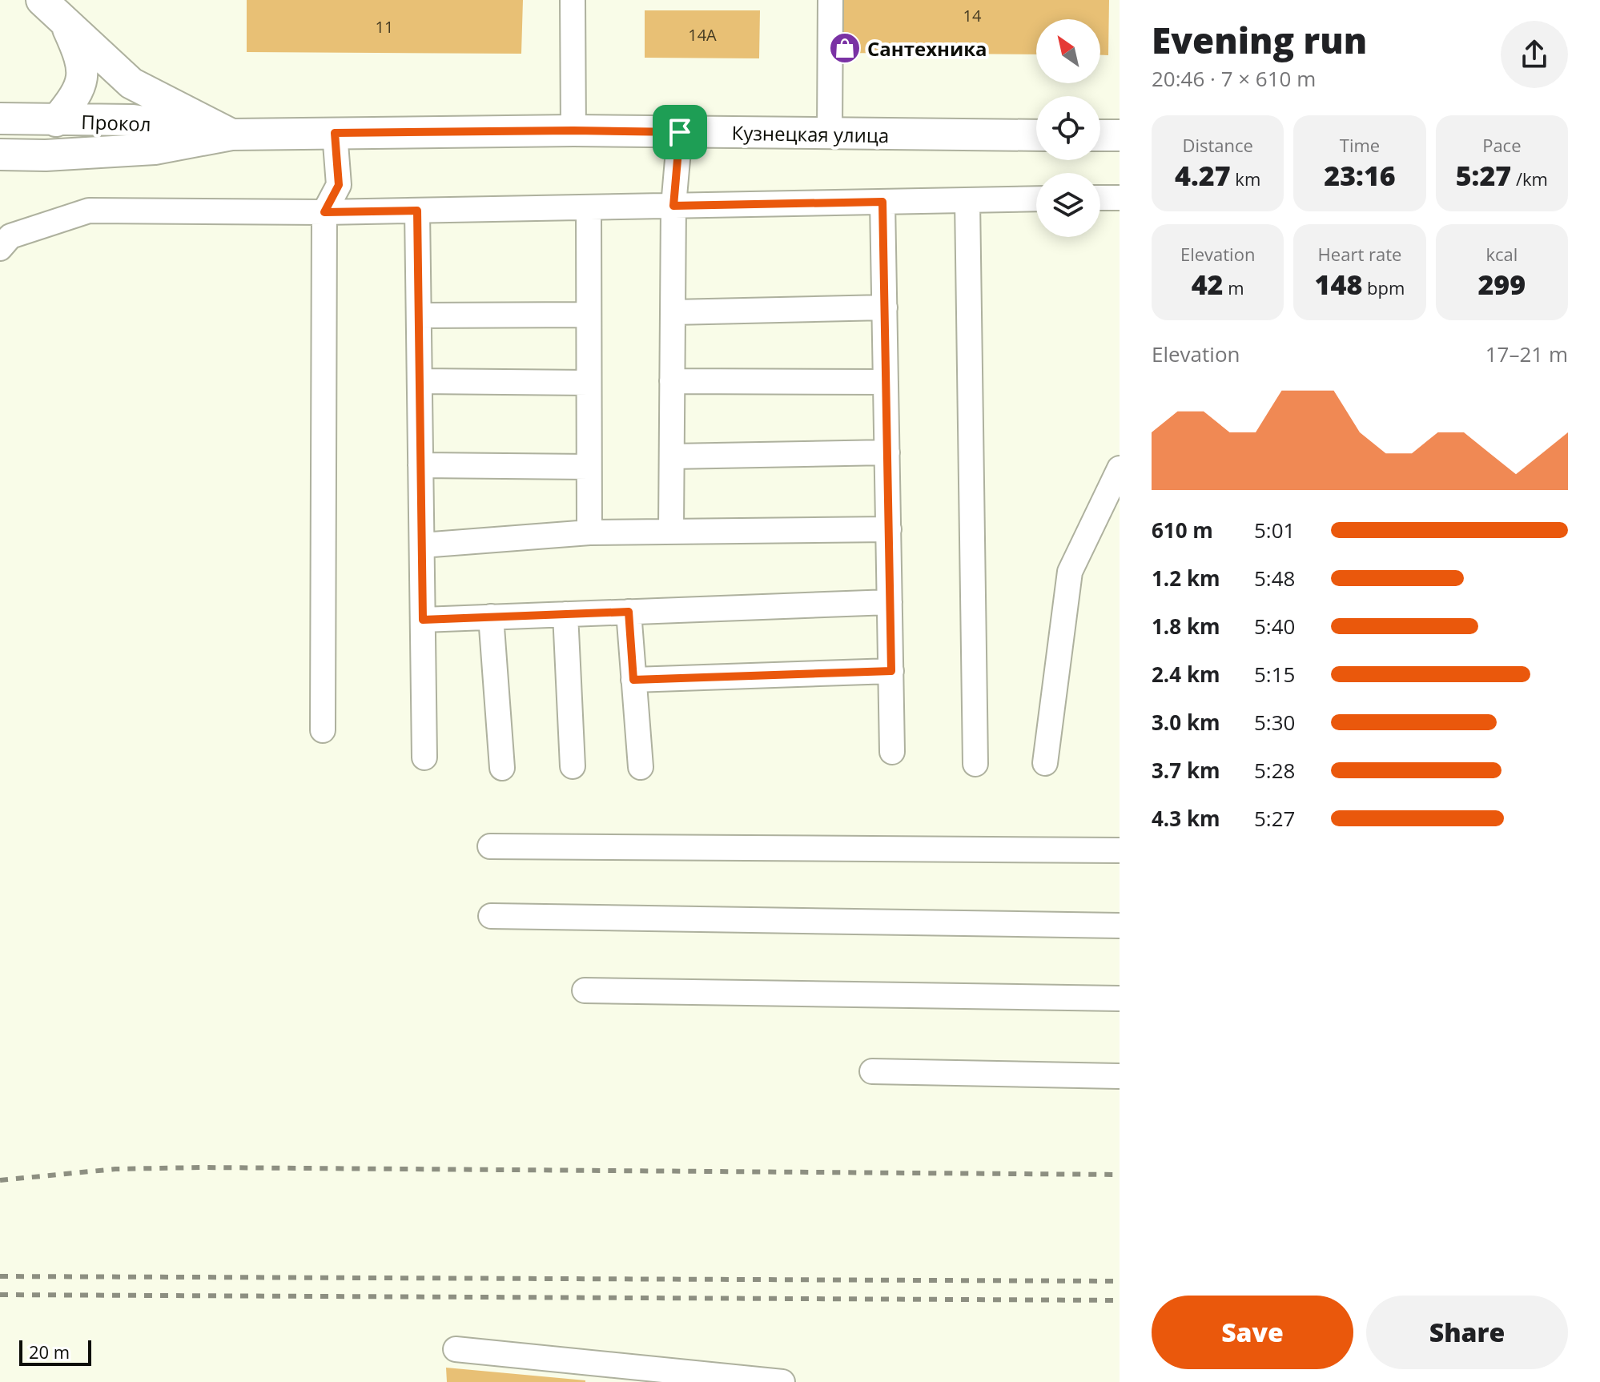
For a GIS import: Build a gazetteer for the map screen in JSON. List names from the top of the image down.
{
  "streets": {
    "main road": ["Прокол", "Кузнецкая улица"]
  },
  "crossings": [
    ["Прокол", "Кузнецкая улица"]
  ],
  "places": {
    "shop": ["Сантехника"]
  },
  "house_numbers": ["14", "11", "14А"],
  "scale_bar": "20 m",
  "north": "top left",
  "page": {
    "heading": ["Evening run", "20:46 · 7 × 610 m"],
    "stats": [
      ["Distance", "4.27 km"],
      ["Time", "23:16"],
      ["Pace", "5:27 /km"],
      ["Elevation", "42 m"],
      ["Heart rate", "148 bpm"],
      ["kcal", "299"]
    ],
    "chart": ["Elevation", "17–21 m"],
    "list": [
      {
        "name": "610 m",
        "note": "5:01"
      },
      {
        "name": "1.2 km",
        "note": "5:48"
      },
      {
        "name": "1.8 km",
        "note": "5:40"
      },
      {
        "name": "2.4 km",
        "note": "5:15"
      },
      {
        "name": "3.0 km",
        "note": "5:30"
      },
      {
        "name": "3.7 km",
        "note": "5:28"
      },
      {
        "name": "4.3 km",
        "note": "5:27"
      }
    ],
    "buttons": ["Save", "Share"],
    "scale": "20 m"
  }
}
